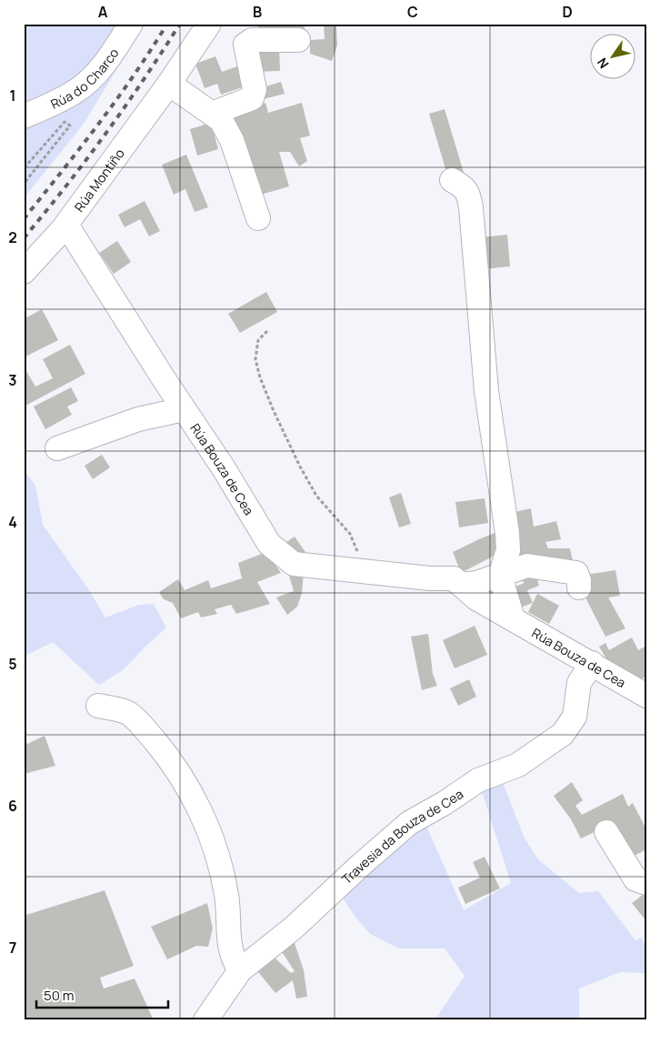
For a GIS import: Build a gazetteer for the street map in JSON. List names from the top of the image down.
{
  "streets": {
    "street": [
      "Rúa do Charco",
      "Rúa Montiño",
      "Rúa Bouza de Cea",
      "Travesia da Bouza de Cea"
    ]
  },
  "crossings": [
    ["Rúa Montiño", "Rúa Bouza de Cea"],
    ["Rúa Bouza de Cea", "Travesia da Bouza de Cea"]
  ],
  "scale_bar": "50 m",
  "north": "bottom left",
  "grid": {
    "columns": [
      "A",
      "B",
      "C",
      "D"
    ],
    "rows": [
      "1",
      "2",
      "3",
      "4",
      "5",
      "6",
      "7"
    ]
  }
}
